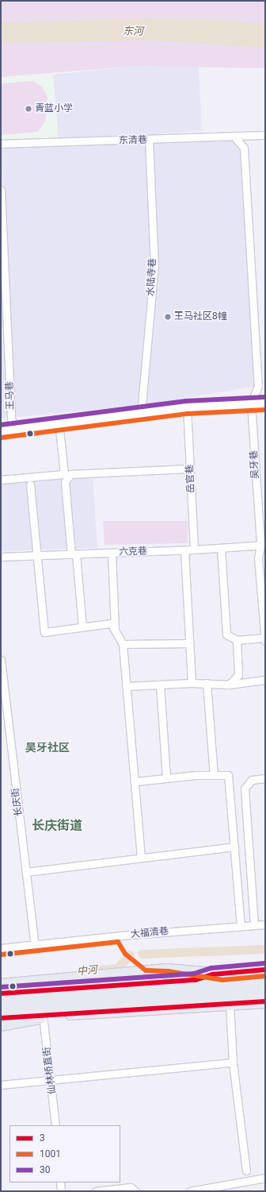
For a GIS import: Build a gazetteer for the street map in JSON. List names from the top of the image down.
{
  "streets": {
    "street": [
      "东清巷",
      "水陆寺巷",
      "王马巷",
      "吴牙巷",
      "岳官巷",
      "六克巷",
      "长庆街",
      "大福清巷",
      "仙林桥直街"
    ]
  },
  "crossings": [
    ["东清巷", "水陆寺巷"],
    ["吴牙巷", "六克巷"],
    ["岳官巷", "六克巷"],
    ["长庆街", "大福清巷"]
  ],
  "districts": ["吴牙社区", "长庆街道"],
  "water": ["东河", "中河"],
  "places": ["青蓝小学", "王马社区8幢"],
  "lines": ["transit line 30", "transit line 1001", "transit line 3"],
  "legend": ["3", "1001", "30"]
}
